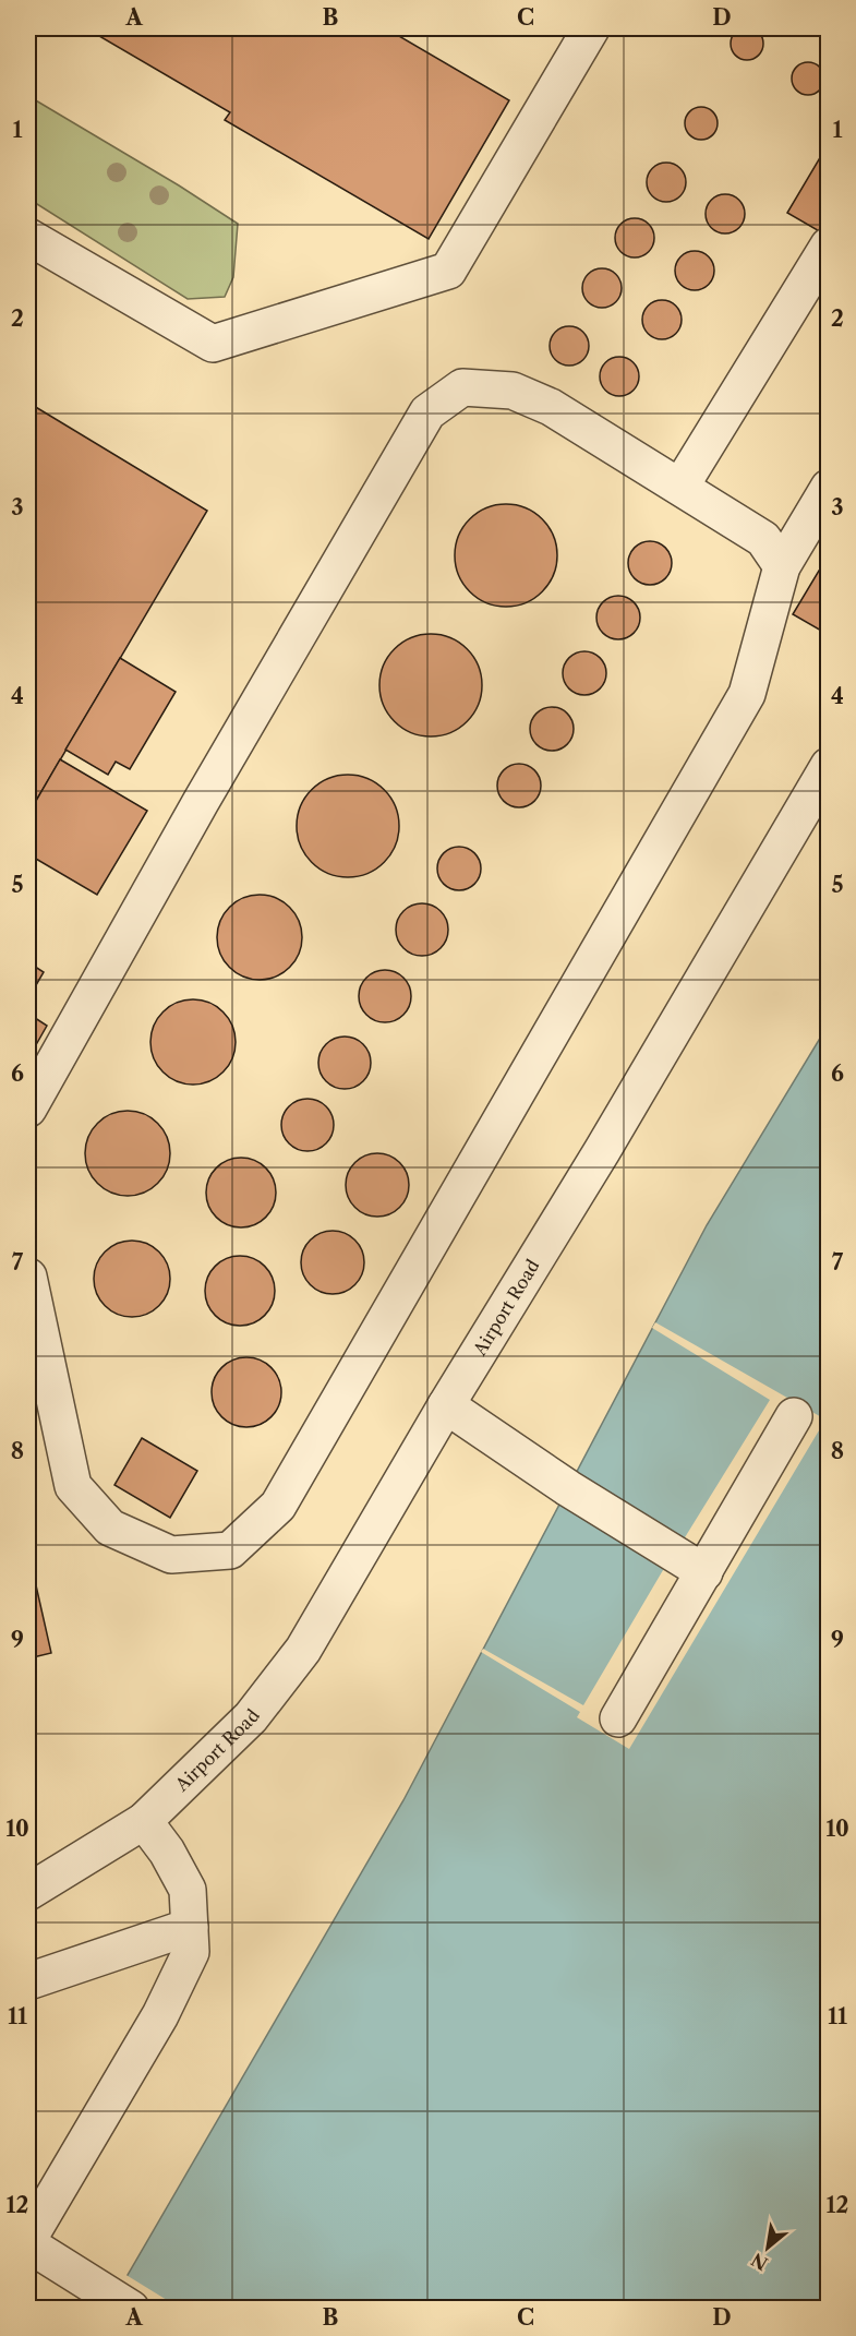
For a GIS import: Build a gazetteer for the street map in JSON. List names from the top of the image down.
{
  "streets": {
    "street": ["Airport Road"]
  },
  "north": "bottom left",
  "grid": {
    "columns": [
      "A",
      "B",
      "C",
      "D"
    ],
    "rows": [
      "1",
      "2",
      "3",
      "4",
      "5",
      "6",
      "7",
      "8",
      "9",
      "10",
      "11",
      "12"
    ]
  }
}
